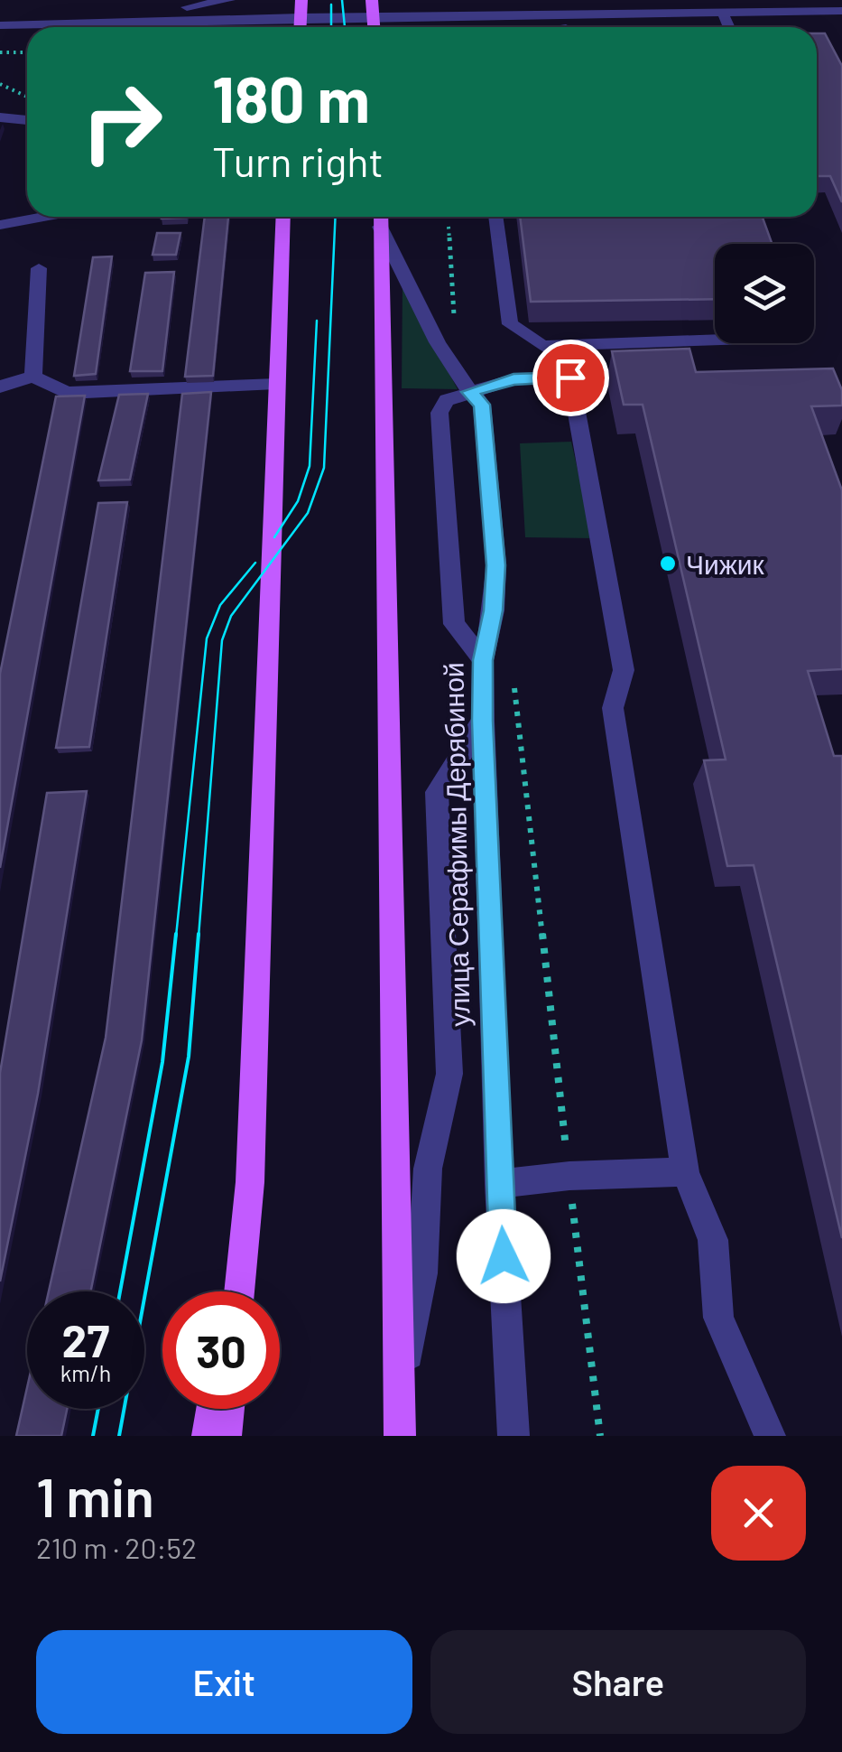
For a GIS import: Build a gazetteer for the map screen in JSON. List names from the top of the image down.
{
  "streets": {
    "street": ["улица Серафимы Дерябиной"]
  },
  "places": ["Чижик"],
  "page": {
    "turn": ["180 m", "Turn right"],
    "speed": "27 km/h",
    "limit": "30",
    "heading": ["1 min", "210 m · 20:52"],
    "buttons": ["Exit", "Share"]
  }
}
